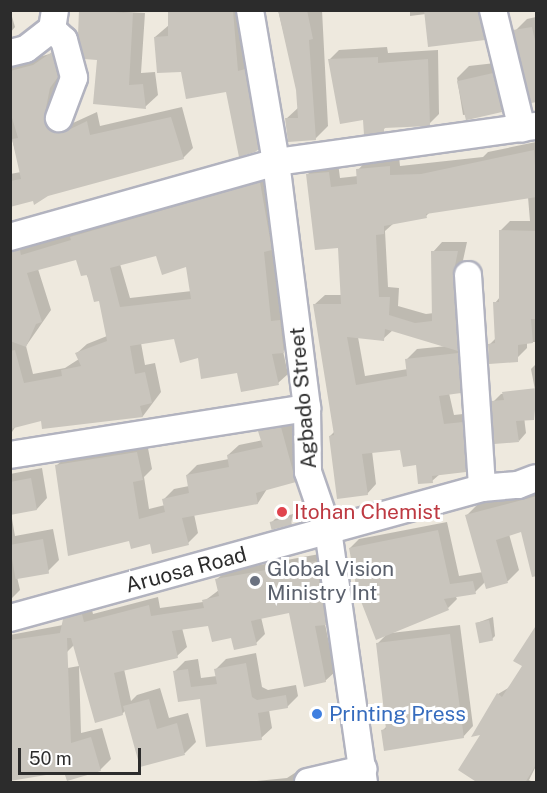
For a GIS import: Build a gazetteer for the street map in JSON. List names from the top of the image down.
{
  "streets": {
    "street": ["Agbado Street", "Aruosa Road"]
  },
  "crossings": [
    ["Agbado Street", "Aruosa Road"]
  ],
  "places": ["Itohan Chemist", "Global Vision Ministry Int", "Printing Press"],
  "scale_bar": "50 m"
}
